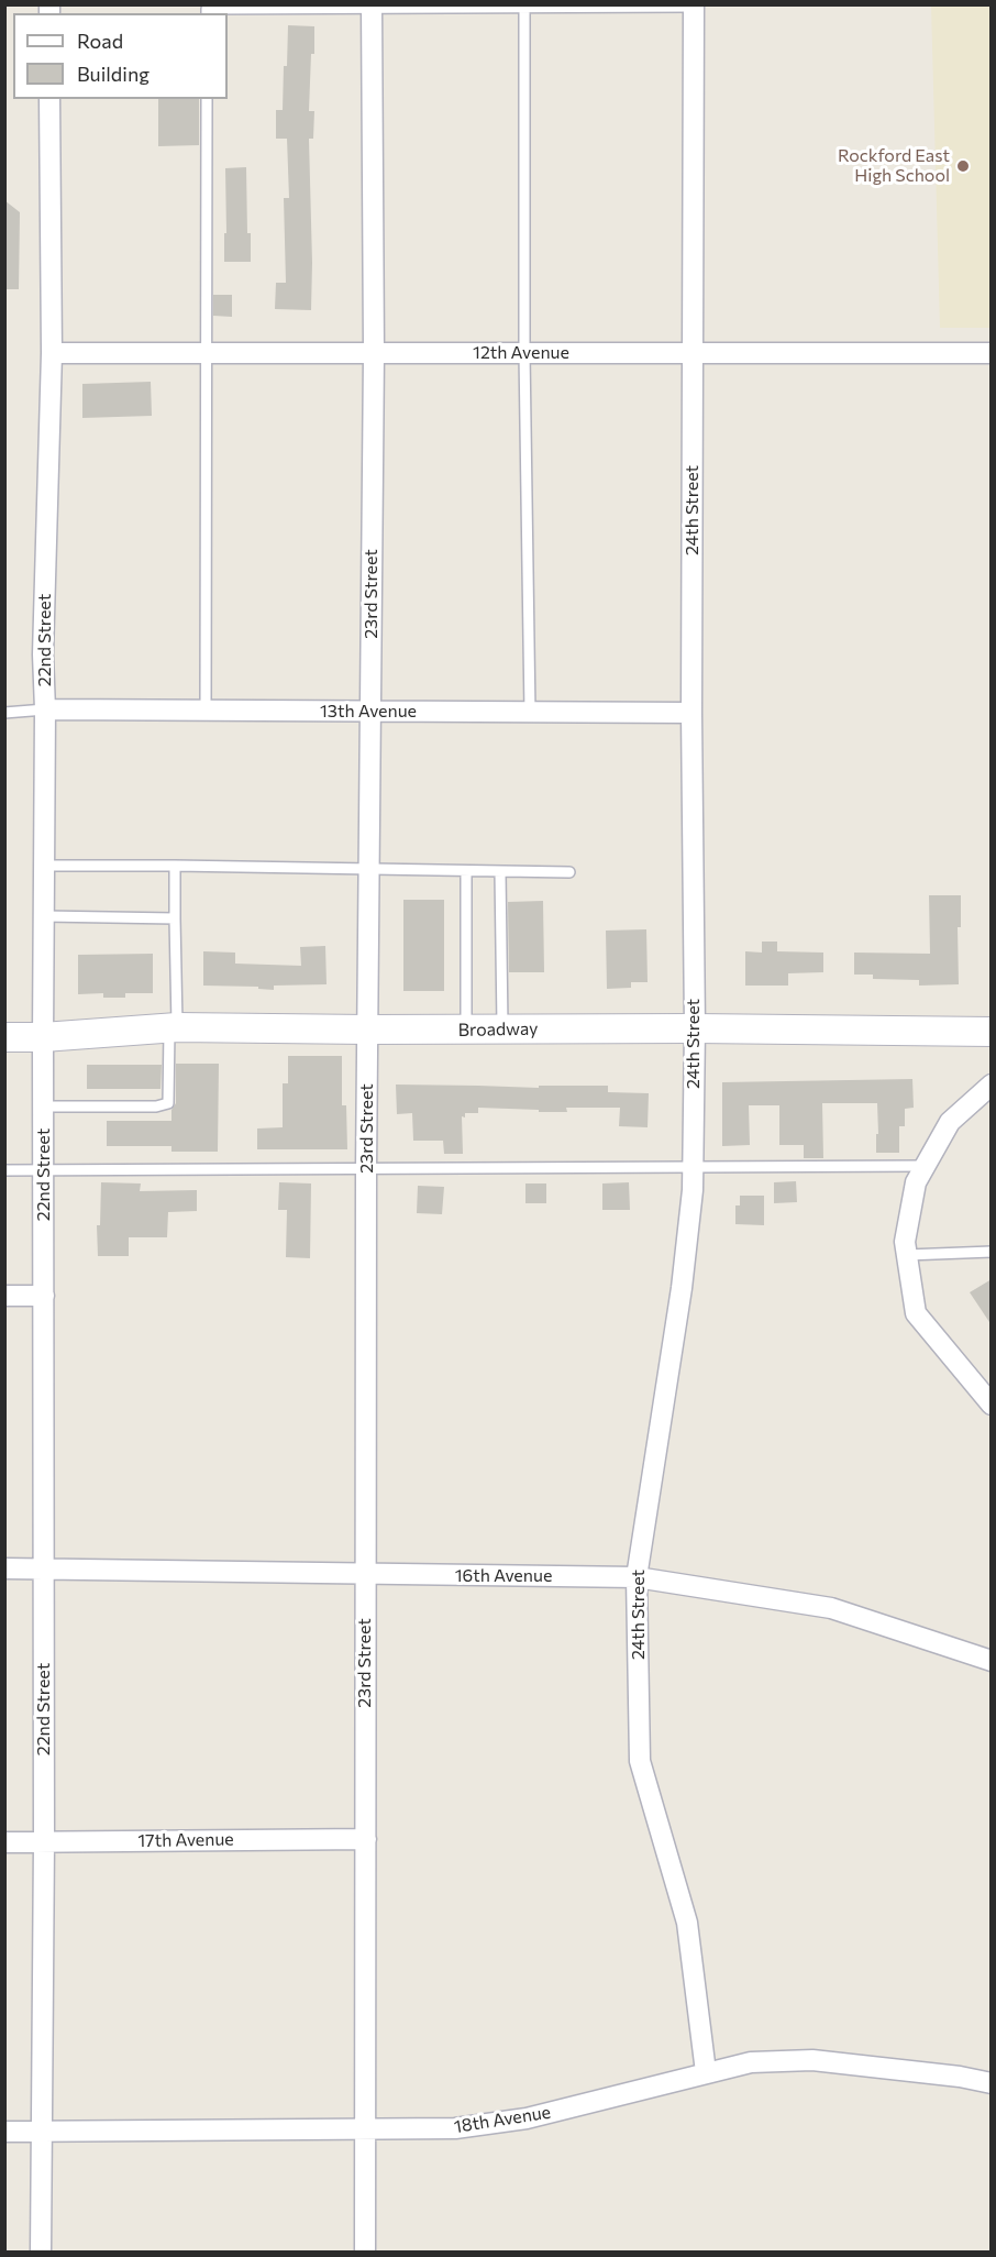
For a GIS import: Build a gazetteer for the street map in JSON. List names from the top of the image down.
{
  "streets": {
    "main road": ["Broadway"],
    "street": [
      "12th Avenue",
      "24th Street",
      "23rd Street",
      "22nd Street",
      "13th Avenue",
      "16th Avenue",
      "17th Avenue",
      "18th Avenue"
    ]
  },
  "crossings": [
    ["12th Avenue", "24th Street"],
    ["12th Avenue", "23rd Street"],
    ["12th Avenue", "22nd Street"],
    ["24th Street", "13th Avenue"],
    ["24th Street", "Broadway"],
    ["24th Street", "16th Avenue"],
    ["24th Street", "18th Avenue"],
    ["23rd Street", "13th Avenue"],
    ["23rd Street", "Broadway"],
    ["23rd Street", "16th Avenue"],
    ["23rd Street", "17th Avenue"],
    ["23rd Street", "18th Avenue"],
    ["22nd Street", "13th Avenue"],
    ["22nd Street", "Broadway"],
    ["22nd Street", "16th Avenue"],
    ["22nd Street", "17th Avenue"],
    ["22nd Street", "18th Avenue"]
  ],
  "places": ["Rockford East High School"],
  "legend": ["Road", "Building"]
}
